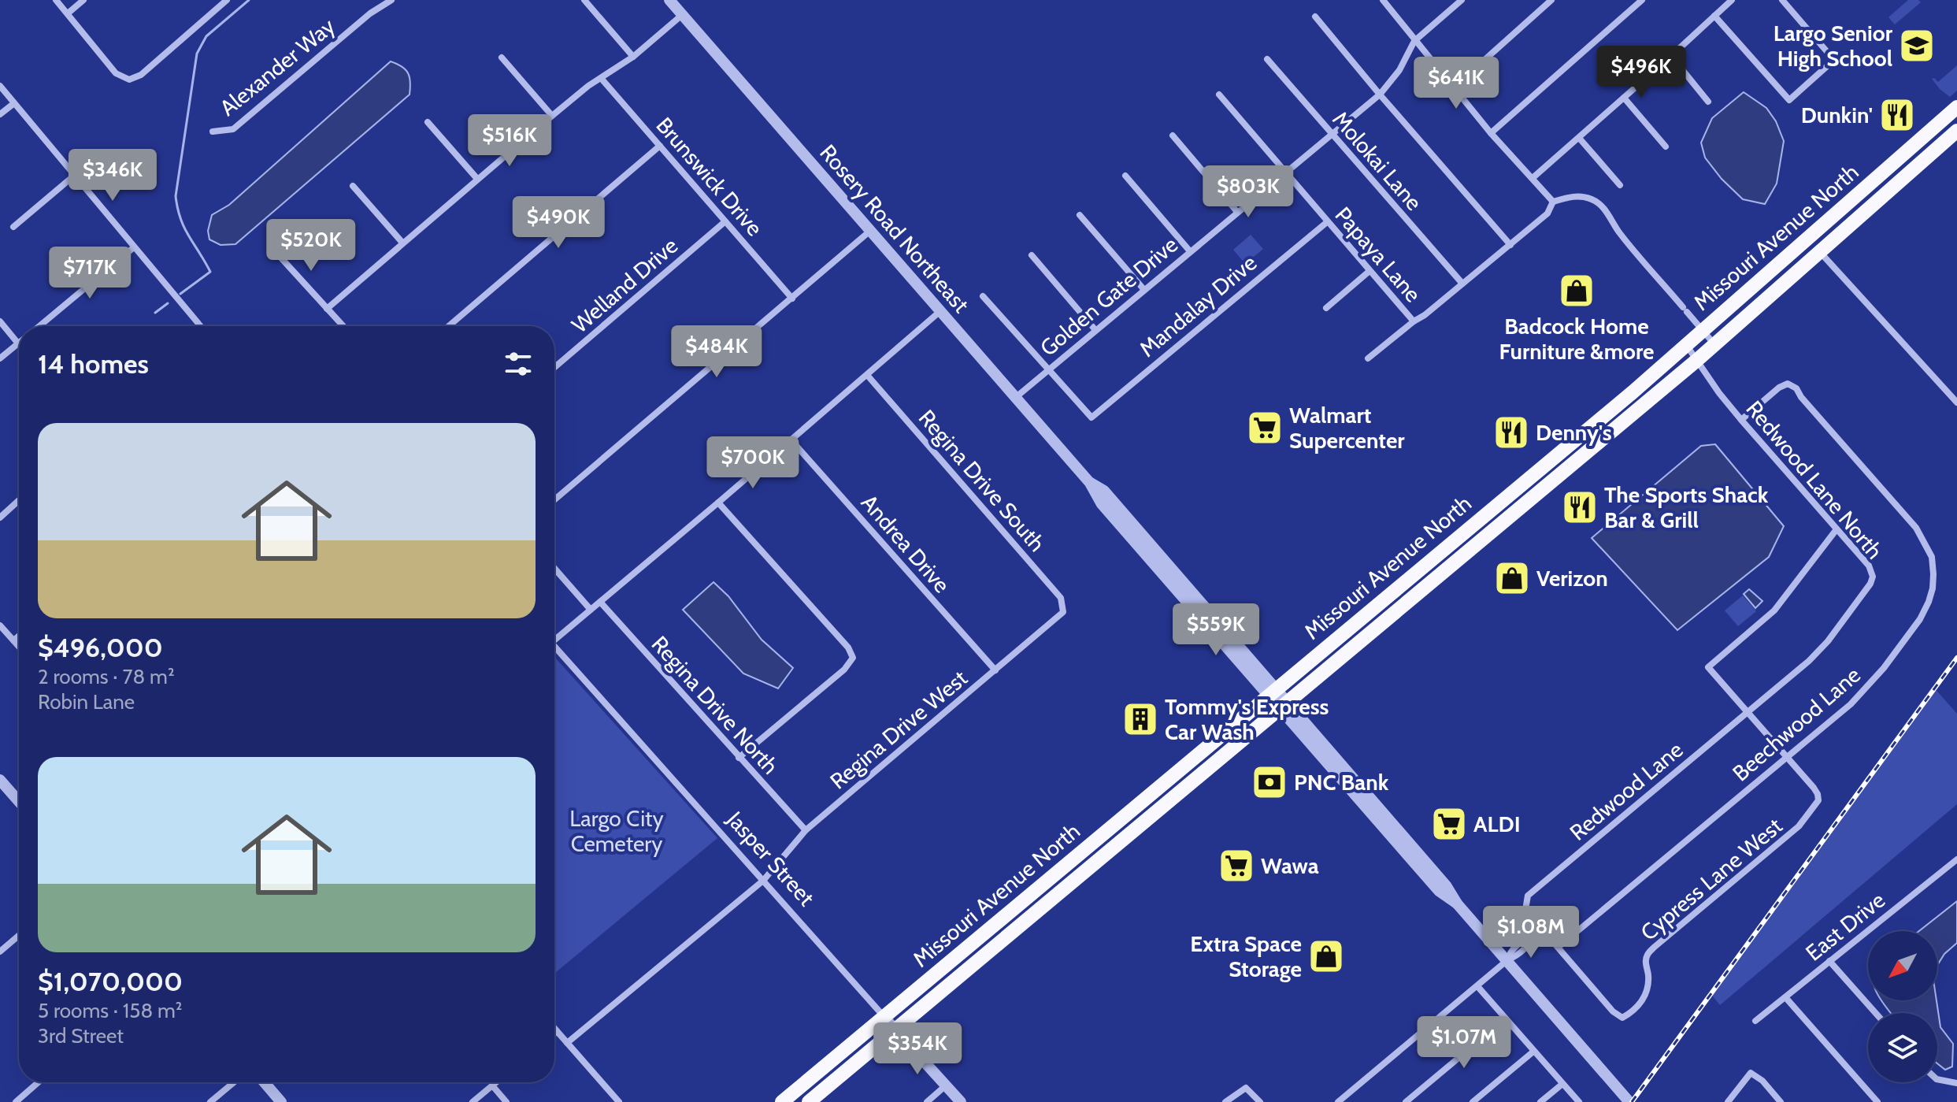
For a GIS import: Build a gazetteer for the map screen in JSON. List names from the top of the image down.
{
  "streets": {
    "main road": ["Missouri Avenue North"],
    "street": [
      "Alexander Way",
      "Molokai Lane",
      "Brunswick Drive",
      "Rosery Road Northeast",
      "Papaya Lane",
      "Welland Drive",
      "Golden Gate Drive",
      "Mandalay Drive",
      "Redwood Lane North",
      "Regina Drive South",
      "Andrea Drive",
      "Regina Drive North",
      "Beechwood Lane",
      "Regina Drive West",
      "Redwood Lane",
      "Jasper Street",
      "Cypress Lane West",
      "East Drive"
    ]
  },
  "crossings": [
    ["Molokai Lane", "Golden Gate Drive"],
    ["Brunswick Drive", "Welland Drive"],
    ["Rosery Road Northeast", "Missouri Avenue North"],
    ["Rosery Road Northeast", "Golden Gate Drive"],
    ["Missouri Avenue North", "Redwood Lane North"],
    ["Missouri Avenue North", "Jasper Street"],
    ["Papaya Lane", "Golden Gate Drive"],
    ["Papaya Lane", "Mandalay Drive"],
    ["Golden Gate Drive", "Mandalay Drive"],
    ["Redwood Lane North", "Beechwood Lane"],
    ["Redwood Lane North", "Redwood Lane"],
    ["Regina Drive South", "Regina Drive West"],
    ["Andrea Drive", "Regina Drive West"],
    ["Regina Drive North", "Regina Drive West"],
    ["Beechwood Lane", "Cypress Lane West"],
    ["Regina Drive West", "Jasper Street"]
  ],
  "parks": ["Largo City Cemetery"],
  "places": {
    "school or university": ["Largo Senior High School"],
    "restaurant": ["Dunkin'", "Denny's", "The Sports Shack Bar & Grill"],
    "shop": ["Badcock Home Furniture &more", "Verizon", "Extra Space Storage"],
    "supermarket": ["Walmart Supercenter", "ALDI", "Wawa"],
    "building": ["Tommy's Express Car Wash"],
    "bank": ["PNC Bank"]
  },
  "north": "bottom left",
  "page": {
    "price": [
      "$496K",
      "$641K",
      "$516K",
      "$346K",
      "$803K",
      "$490K",
      "$520K",
      "$717K",
      "$484K",
      "$700K",
      "$559K",
      "$1.08M",
      "$1.07M",
      "$354K"
    ],
    "heading": "14 homes",
    "list": [
      {
        "name": "$496,000",
        "note": "2 rooms · 78 m² · Robin Lane"
      },
      {
        "name": "$1,070,000",
        "note": "5 rooms · 158 m² · 3rd Street"
      }
    ]
  }
}
